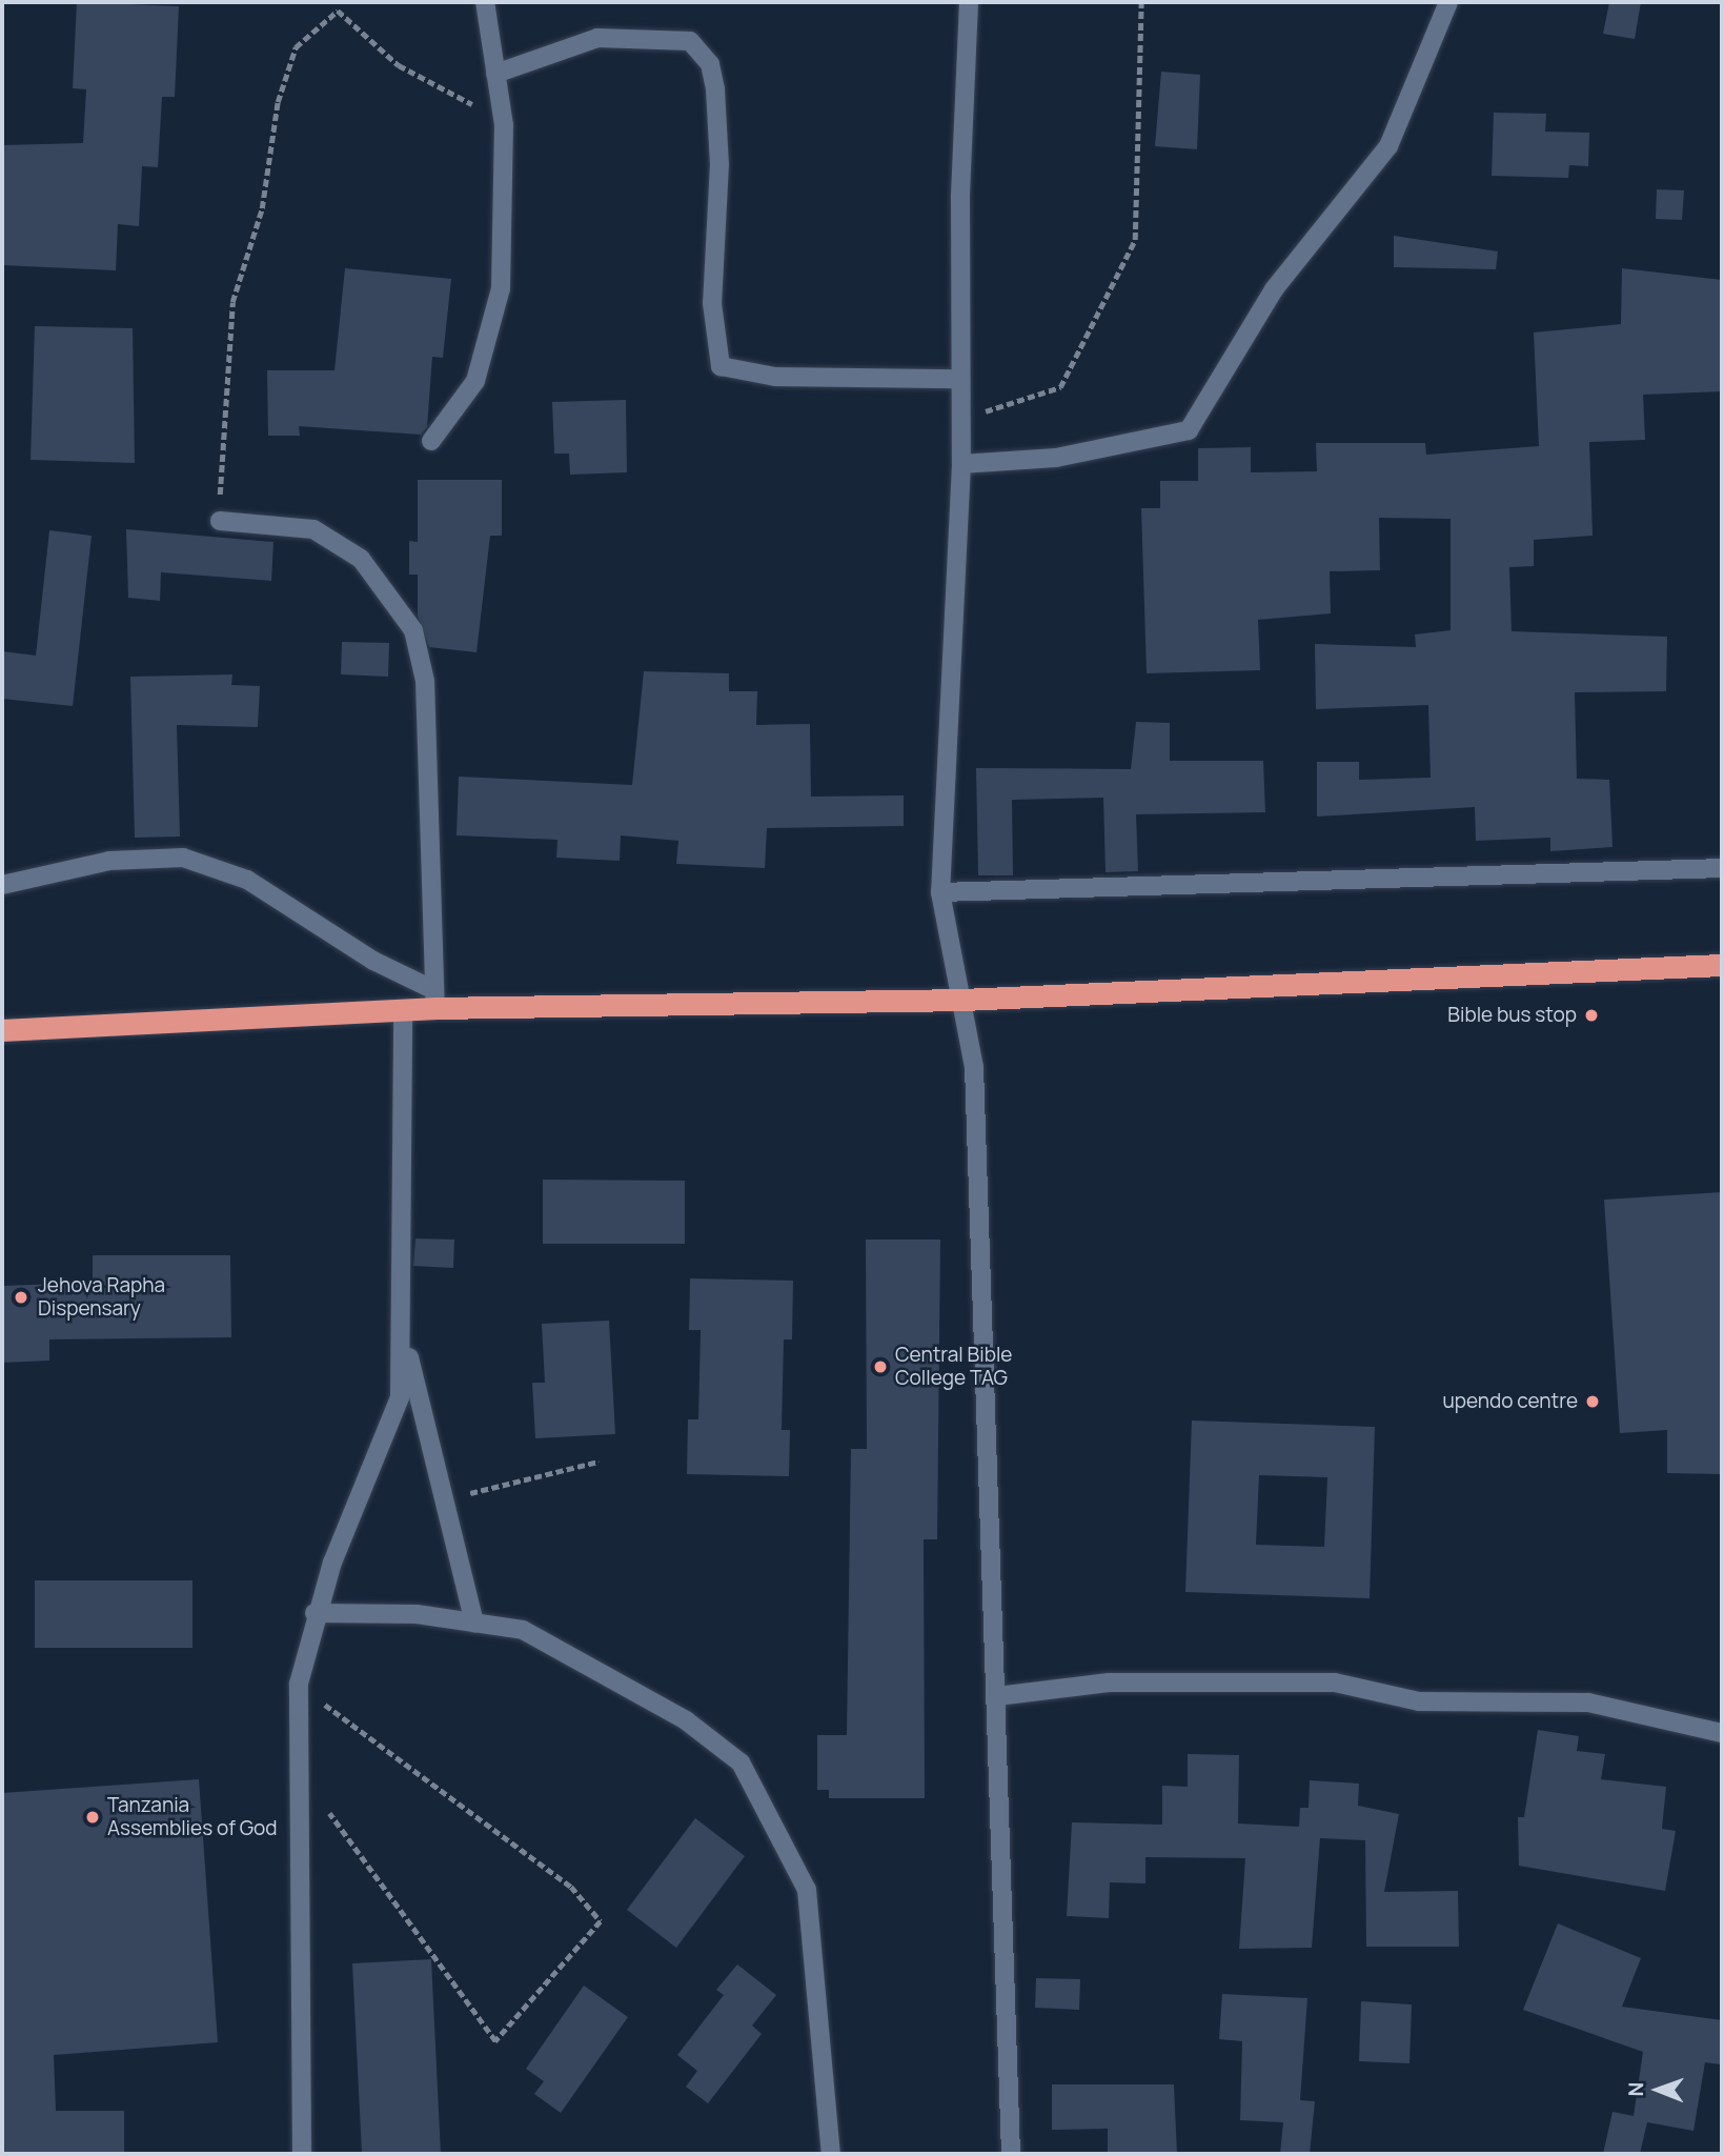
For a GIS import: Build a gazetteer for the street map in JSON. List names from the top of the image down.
{
  "places": [
    "Bible bus stop",
    "Jehova Rapha Dispensary",
    "Central Bible College TAG",
    "upendo centre",
    "Tanzania Assemblies of God"
  ],
  "north": "left"
}
